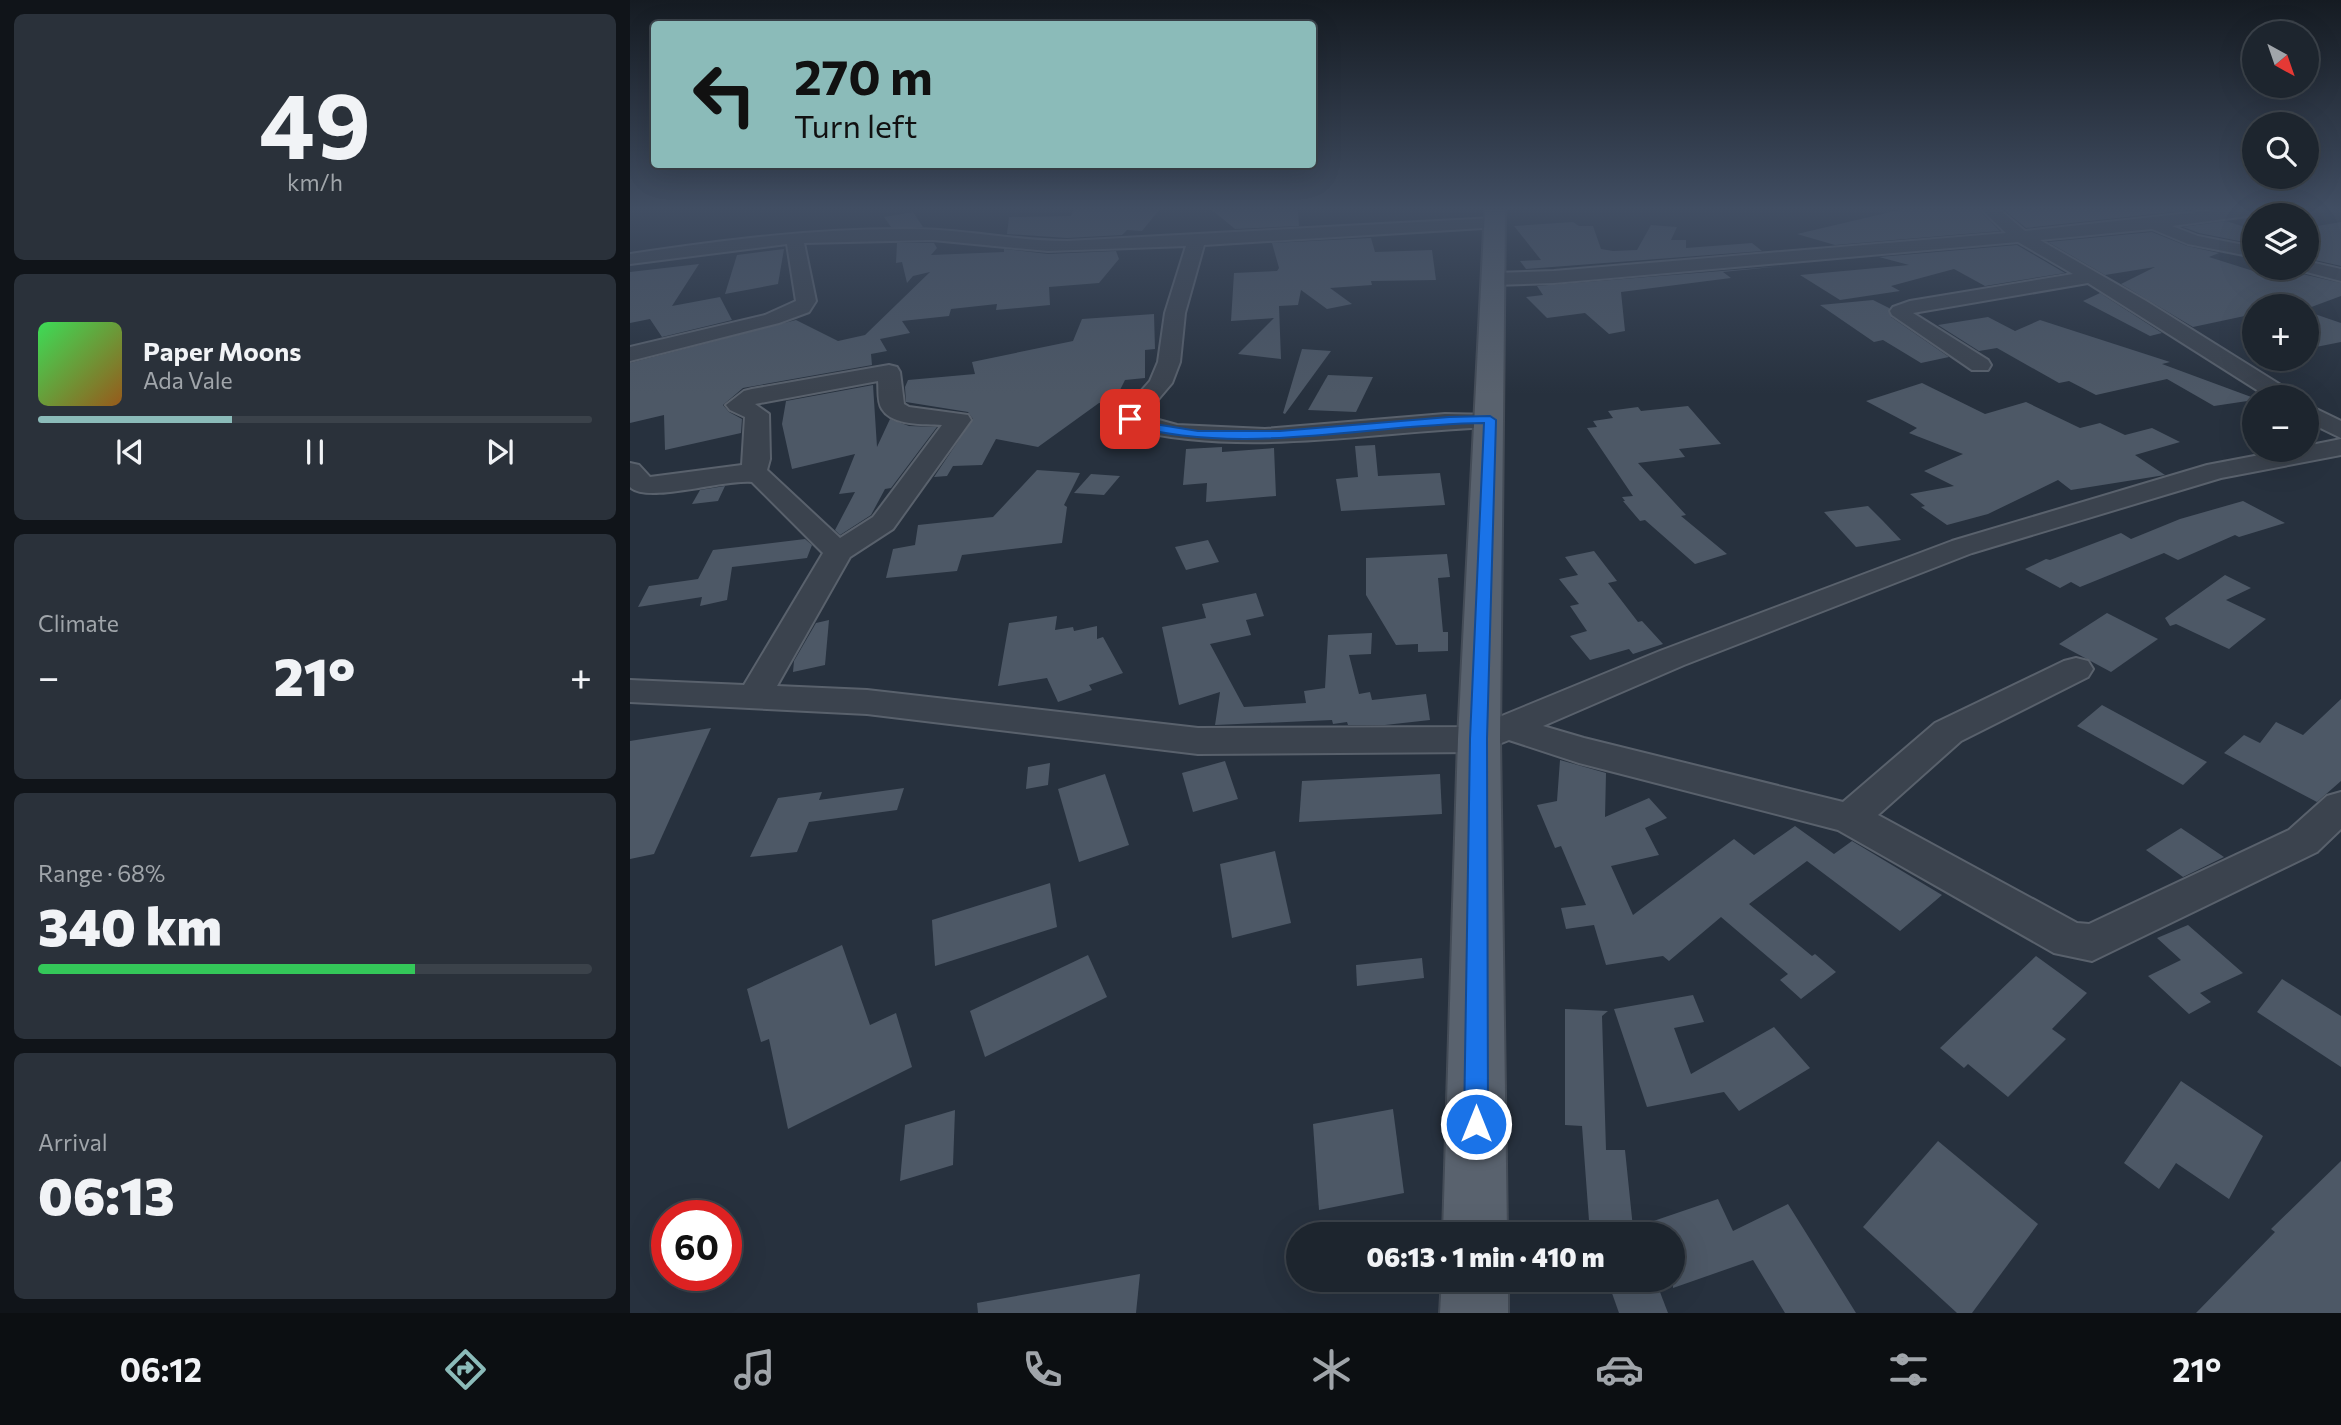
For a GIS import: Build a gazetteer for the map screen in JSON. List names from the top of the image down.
{
  "north": "bottom right",
  "page": {
    "tile": [
      ["49", "km/h"],
      "Climate",
      ["Range · 68%", "340 km"],
      ["Arrival", "06:13"]
    ],
    "map_buttons": ["+", "−"],
    "turn": ["270 m", "Turn left"],
    "song": ["Paper Moons", "Ada Vale"],
    "heat": ["−", "21°", "+"],
    "limit": "60",
    "trip": "06:13 · 1 min · 410 m",
    "tabs": ["06:12", "21°"]
  }
}
